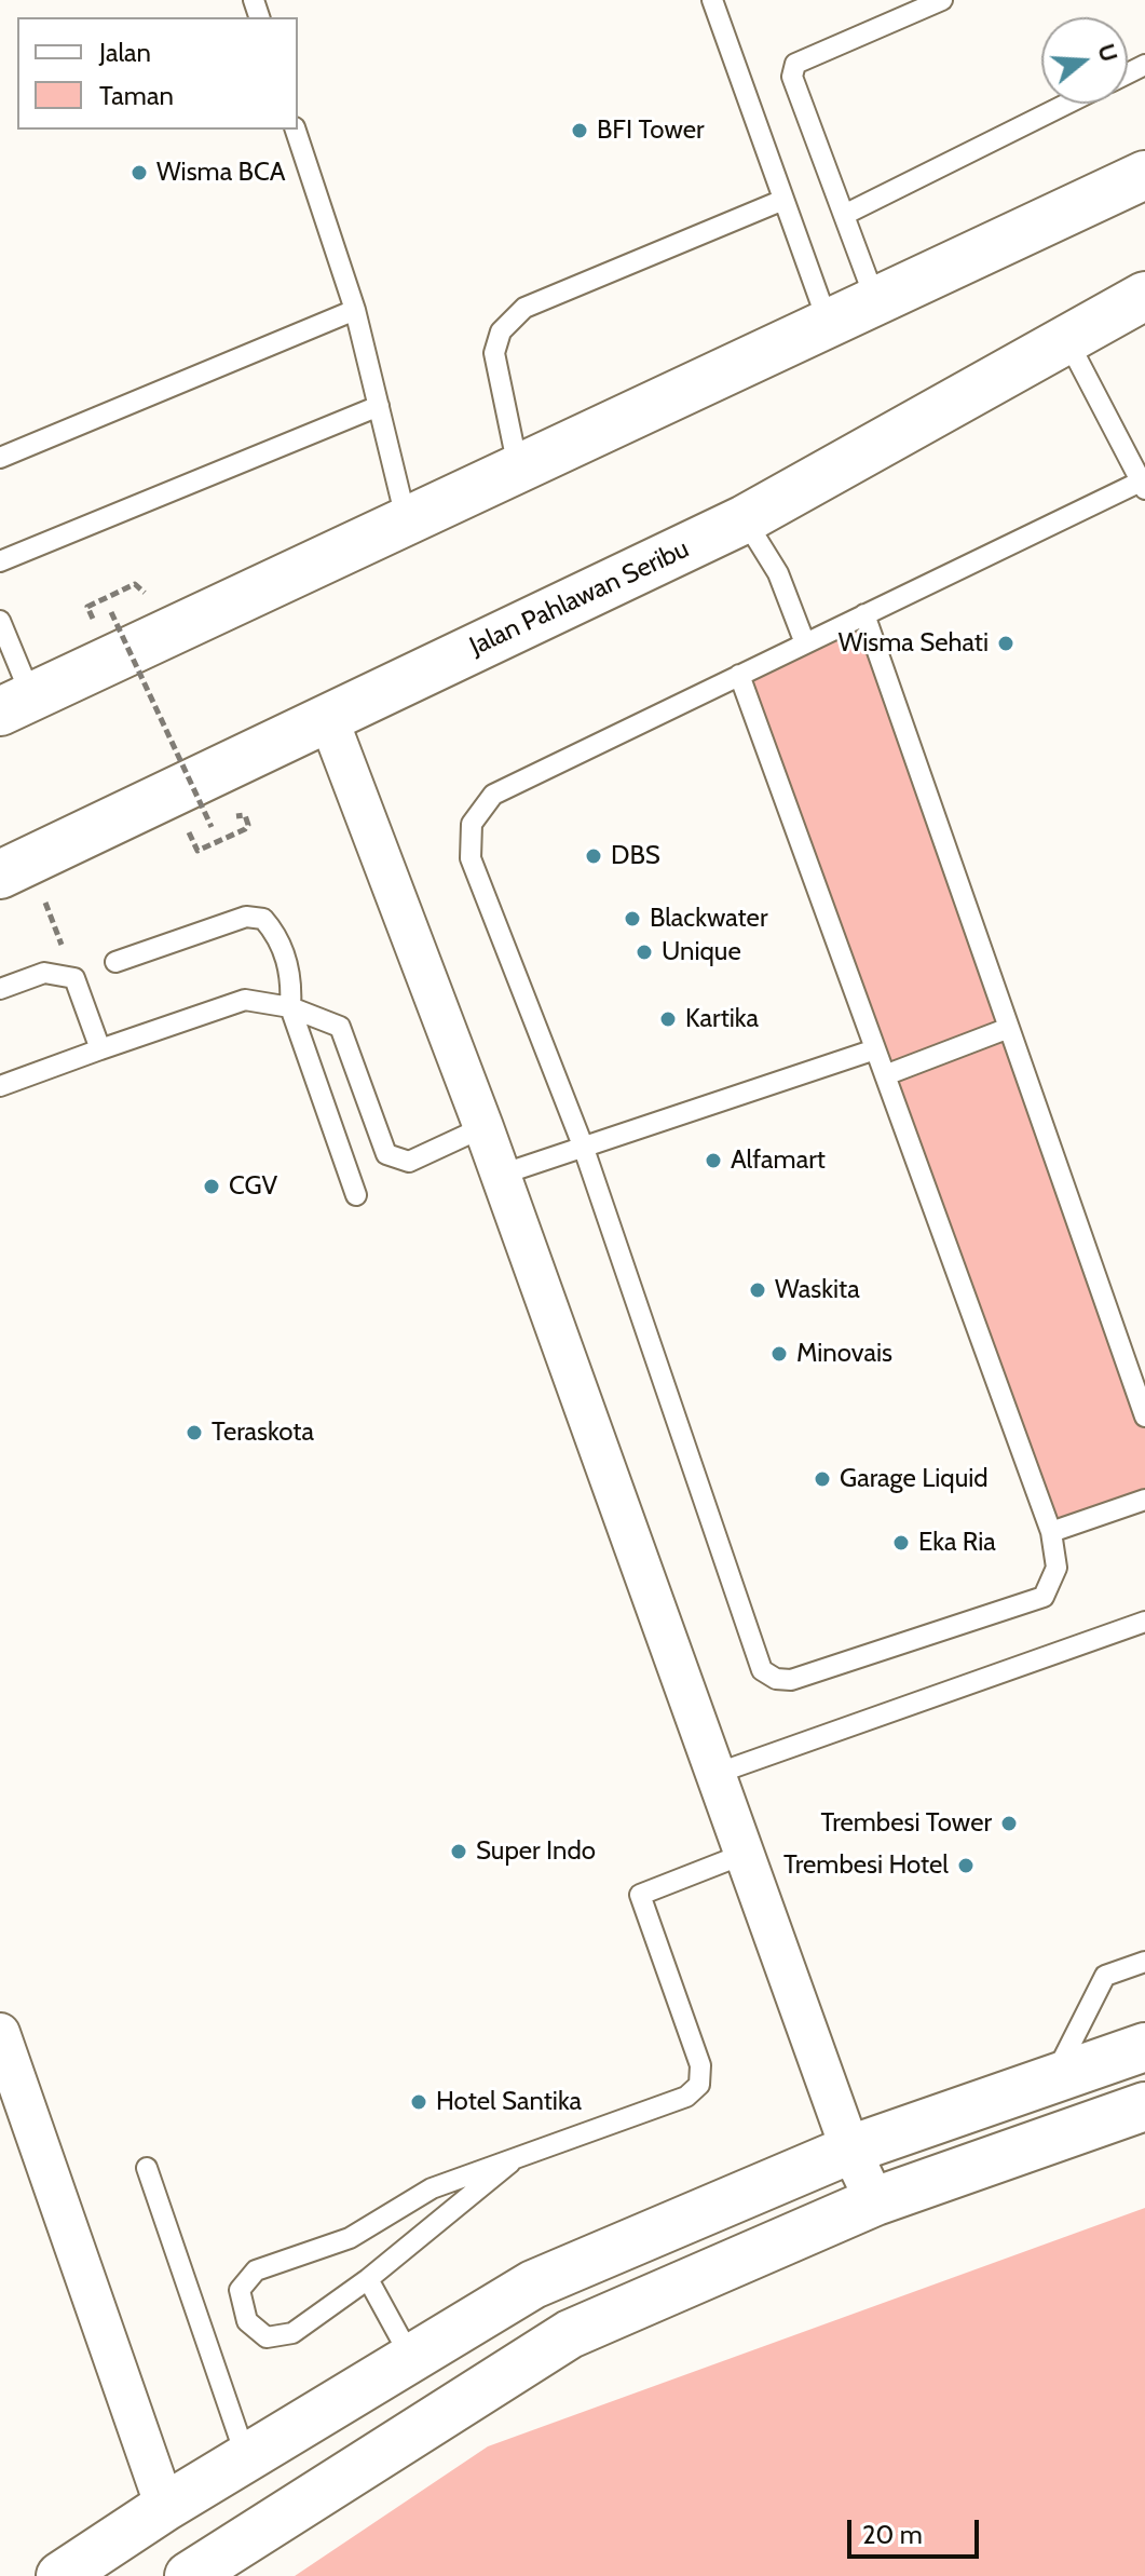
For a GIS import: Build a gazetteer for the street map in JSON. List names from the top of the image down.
{
  "streets": {
    "main road": ["Jalan Pahlawan Seribu"]
  },
  "places": [
    "BFI Tower",
    "Wisma BCA",
    "Wisma Sehati",
    "DBS",
    "Blackwater",
    "Unique",
    "Kartika",
    "Alfamart",
    "CGV",
    "Waskita",
    "Minovais",
    "Teraskota",
    "Garage Liquid",
    "Eka Ria",
    "Trembesi Tower",
    "Super Indo",
    "Trembesi Hotel",
    "Hotel Santika"
  ],
  "legend": ["Jalan", "Taman"],
  "scale_bar": "20 m",
  "north": "right"
}
